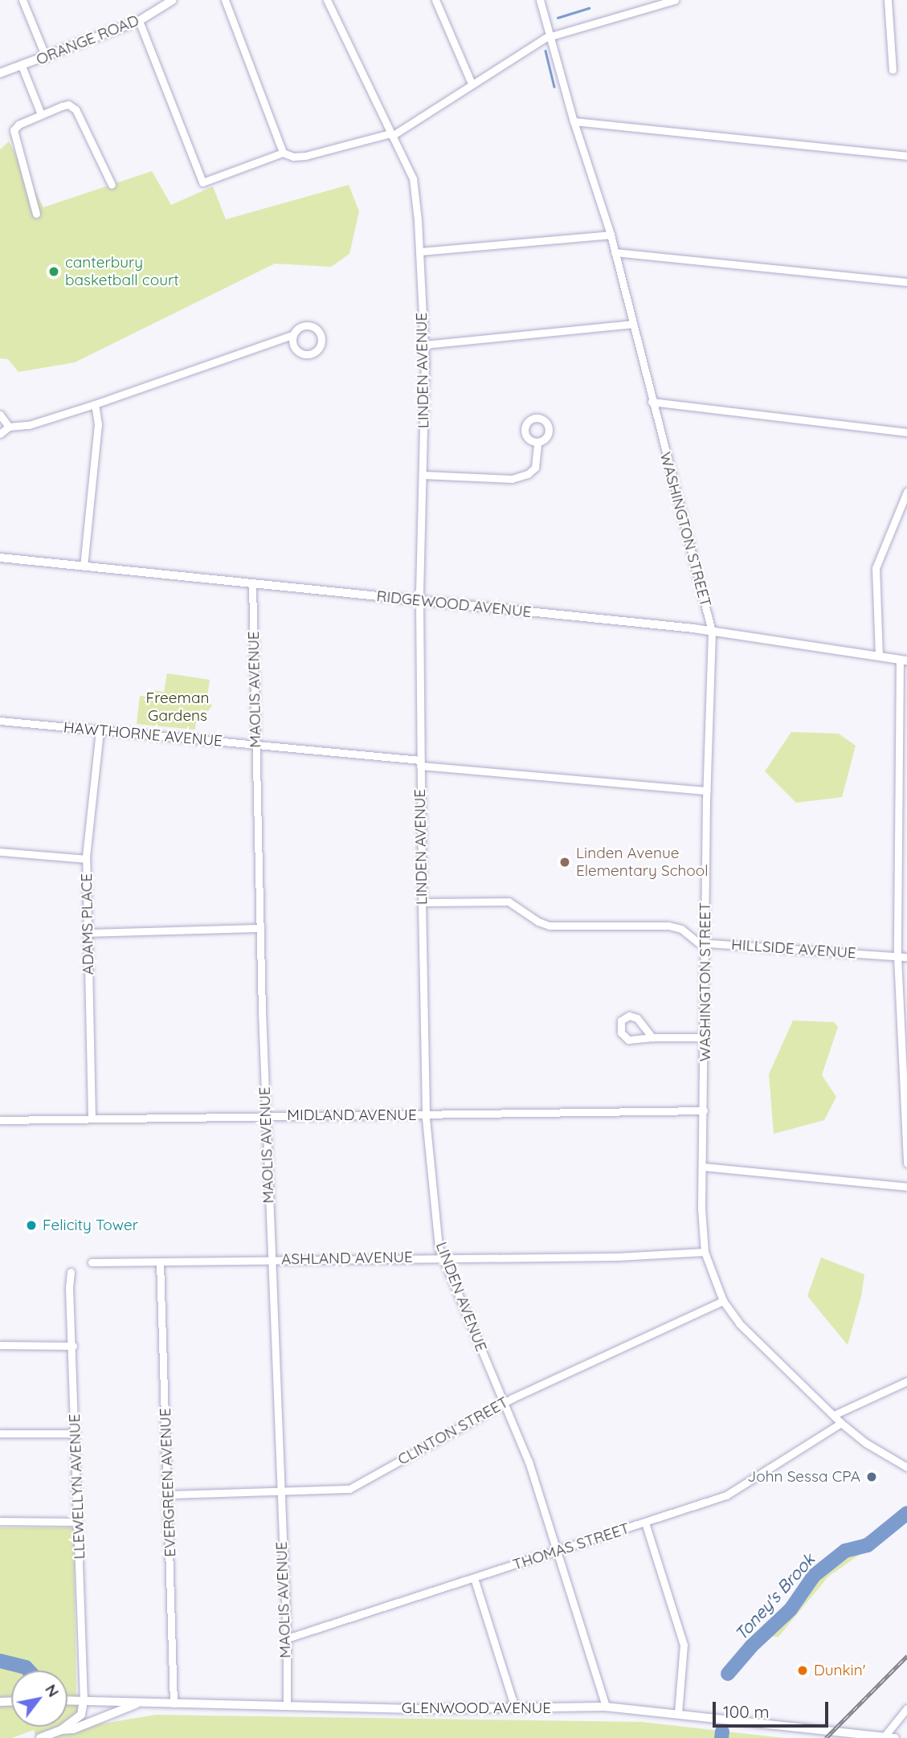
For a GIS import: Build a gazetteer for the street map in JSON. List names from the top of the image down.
{
  "streets": {
    "street": [
      "ORANGE ROAD",
      "LINDEN AVENUE",
      "WASHINGTON STREET",
      "RIDGEWOOD AVENUE",
      "MAOLIS AVENUE",
      "HAWTHORNE AVENUE",
      "ADAMS PLACE",
      "HILLSIDE AVENUE",
      "MIDLAND AVENUE",
      "ASHLAND AVENUE",
      "CLINTON STREET",
      "EVERGREEN AVENUE",
      "LLEWELLYN AVENUE",
      "THOMAS STREET",
      "GLENWOOD AVENUE"
    ]
  },
  "crossings": [
    ["LINDEN AVENUE", "RIDGEWOOD AVENUE"],
    ["LINDEN AVENUE", "HAWTHORNE AVENUE"],
    ["LINDEN AVENUE", "HILLSIDE AVENUE"],
    ["LINDEN AVENUE", "MIDLAND AVENUE"],
    ["LINDEN AVENUE", "ASHLAND AVENUE"],
    ["LINDEN AVENUE", "CLINTON STREET"],
    ["LINDEN AVENUE", "THOMAS STREET"],
    ["LINDEN AVENUE", "GLENWOOD AVENUE"],
    ["WASHINGTON STREET", "RIDGEWOOD AVENUE"],
    ["WASHINGTON STREET", "HAWTHORNE AVENUE"],
    ["WASHINGTON STREET", "HILLSIDE AVENUE"],
    ["WASHINGTON STREET", "MIDLAND AVENUE"],
    ["WASHINGTON STREET", "ASHLAND AVENUE"],
    ["WASHINGTON STREET", "CLINTON STREET"],
    ["WASHINGTON STREET", "THOMAS STREET"],
    ["RIDGEWOOD AVENUE", "MAOLIS AVENUE"],
    ["MAOLIS AVENUE", "HAWTHORNE AVENUE"],
    ["MAOLIS AVENUE", "MIDLAND AVENUE"],
    ["MAOLIS AVENUE", "ASHLAND AVENUE"],
    ["MAOLIS AVENUE", "CLINTON STREET"],
    ["MAOLIS AVENUE", "THOMAS STREET"],
    ["MAOLIS AVENUE", "GLENWOOD AVENUE"],
    ["HAWTHORNE AVENUE", "ADAMS PLACE"],
    ["ADAMS PLACE", "MIDLAND AVENUE"],
    ["ASHLAND AVENUE", "EVERGREEN AVENUE"],
    ["CLINTON STREET", "EVERGREEN AVENUE"],
    ["EVERGREEN AVENUE", "GLENWOOD AVENUE"],
    ["LLEWELLYN AVENUE", "GLENWOOD AVENUE"]
  ],
  "water": ["Toney's Brook"],
  "parks": ["Freeman Gardens"],
  "places": [
    "canterbury basketball court",
    "Linden Avenue Elementary School",
    "Felicity Tower",
    "John Sessa CPA",
    "Dunkin'"
  ],
  "scale_bar": "100 m",
  "north": "top right"
}
